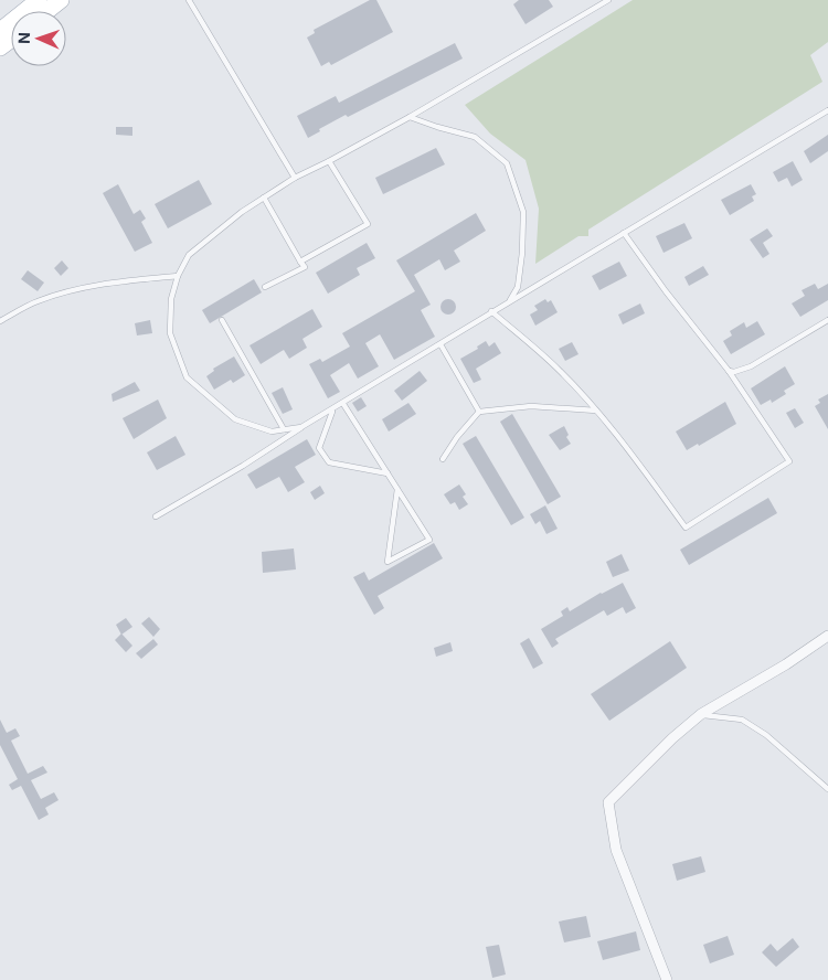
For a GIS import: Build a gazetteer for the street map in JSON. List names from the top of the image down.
{
  "north": "left"
}
